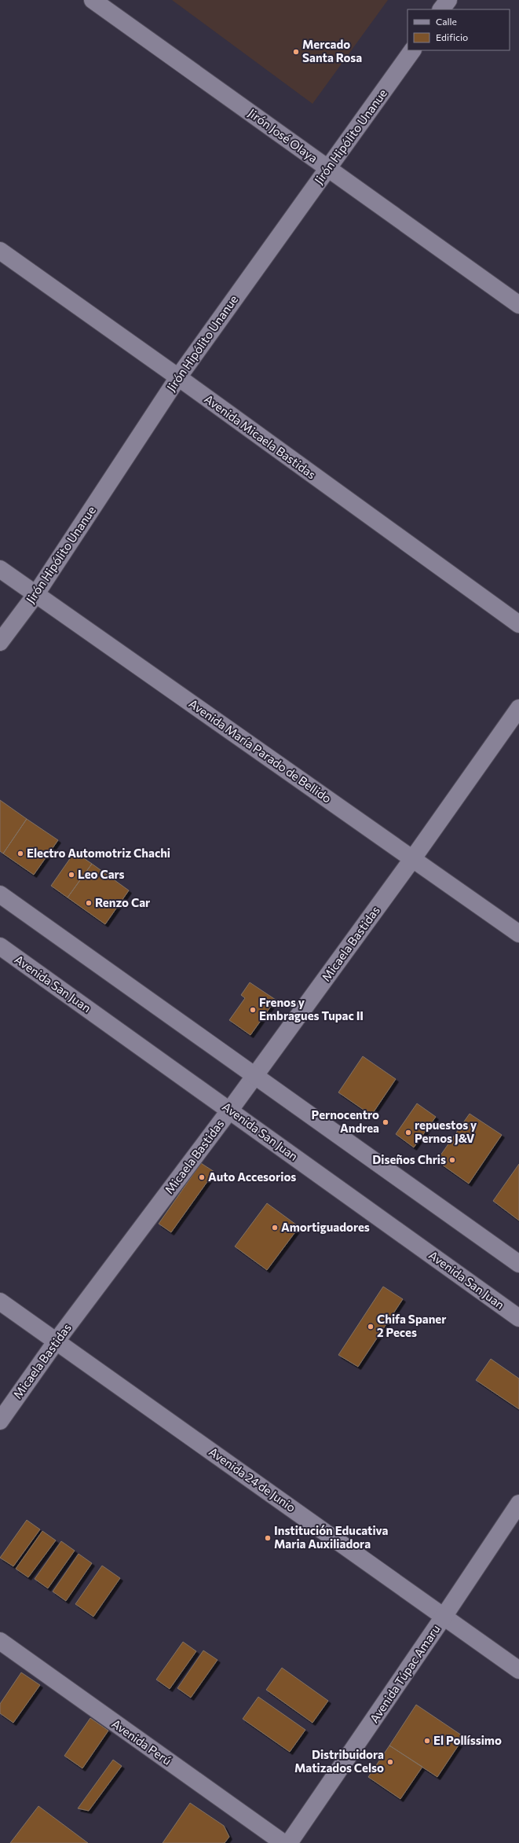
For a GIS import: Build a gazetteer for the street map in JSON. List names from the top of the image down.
{
  "streets": {
    "street": [
      "Jirón José Olaya",
      "Jirón Hipólito Unanue",
      "Avenida Micaela Bastidas",
      "Avenida María Parado de Bellido",
      "Micaela Bastidas",
      "Avenida San Juan",
      "Avenida 24 de Junio",
      "Avenida Túpac Amaru",
      "Avenida Perú"
    ]
  },
  "crossings": [
    ["Jirón José Olaya", "Jirón Hipólito Unanue"],
    ["Jirón Hipólito Unanue", "Avenida Micaela Bastidas"],
    ["Jirón Hipólito Unanue", "Avenida María Parado de Bellido"],
    ["Avenida María Parado de Bellido", "Micaela Bastidas"],
    ["Micaela Bastidas", "Avenida San Juan"],
    ["Micaela Bastidas", "Avenida 24 de Junio"],
    ["Avenida 24 de Junio", "Avenida Túpac Amaru"]
  ],
  "places": [
    "Mercado Santa Rosa",
    "Electro Automotriz Chachi",
    "Leo Cars",
    "Renzo Car",
    "Frenos y Embragues Tupac II",
    "Pernocentro Andrea",
    "repuestos y Pernos J&V",
    "Diseños Chris",
    "Auto Accesorios",
    "Amortiguadores",
    "Chifa Spaner 2 Peces",
    "Institución Educativa Maria Auxiliadora",
    "El Pollíssimo",
    "Distribuidora Matizados Celso"
  ],
  "legend": ["Calle", "Edificio"]
}
